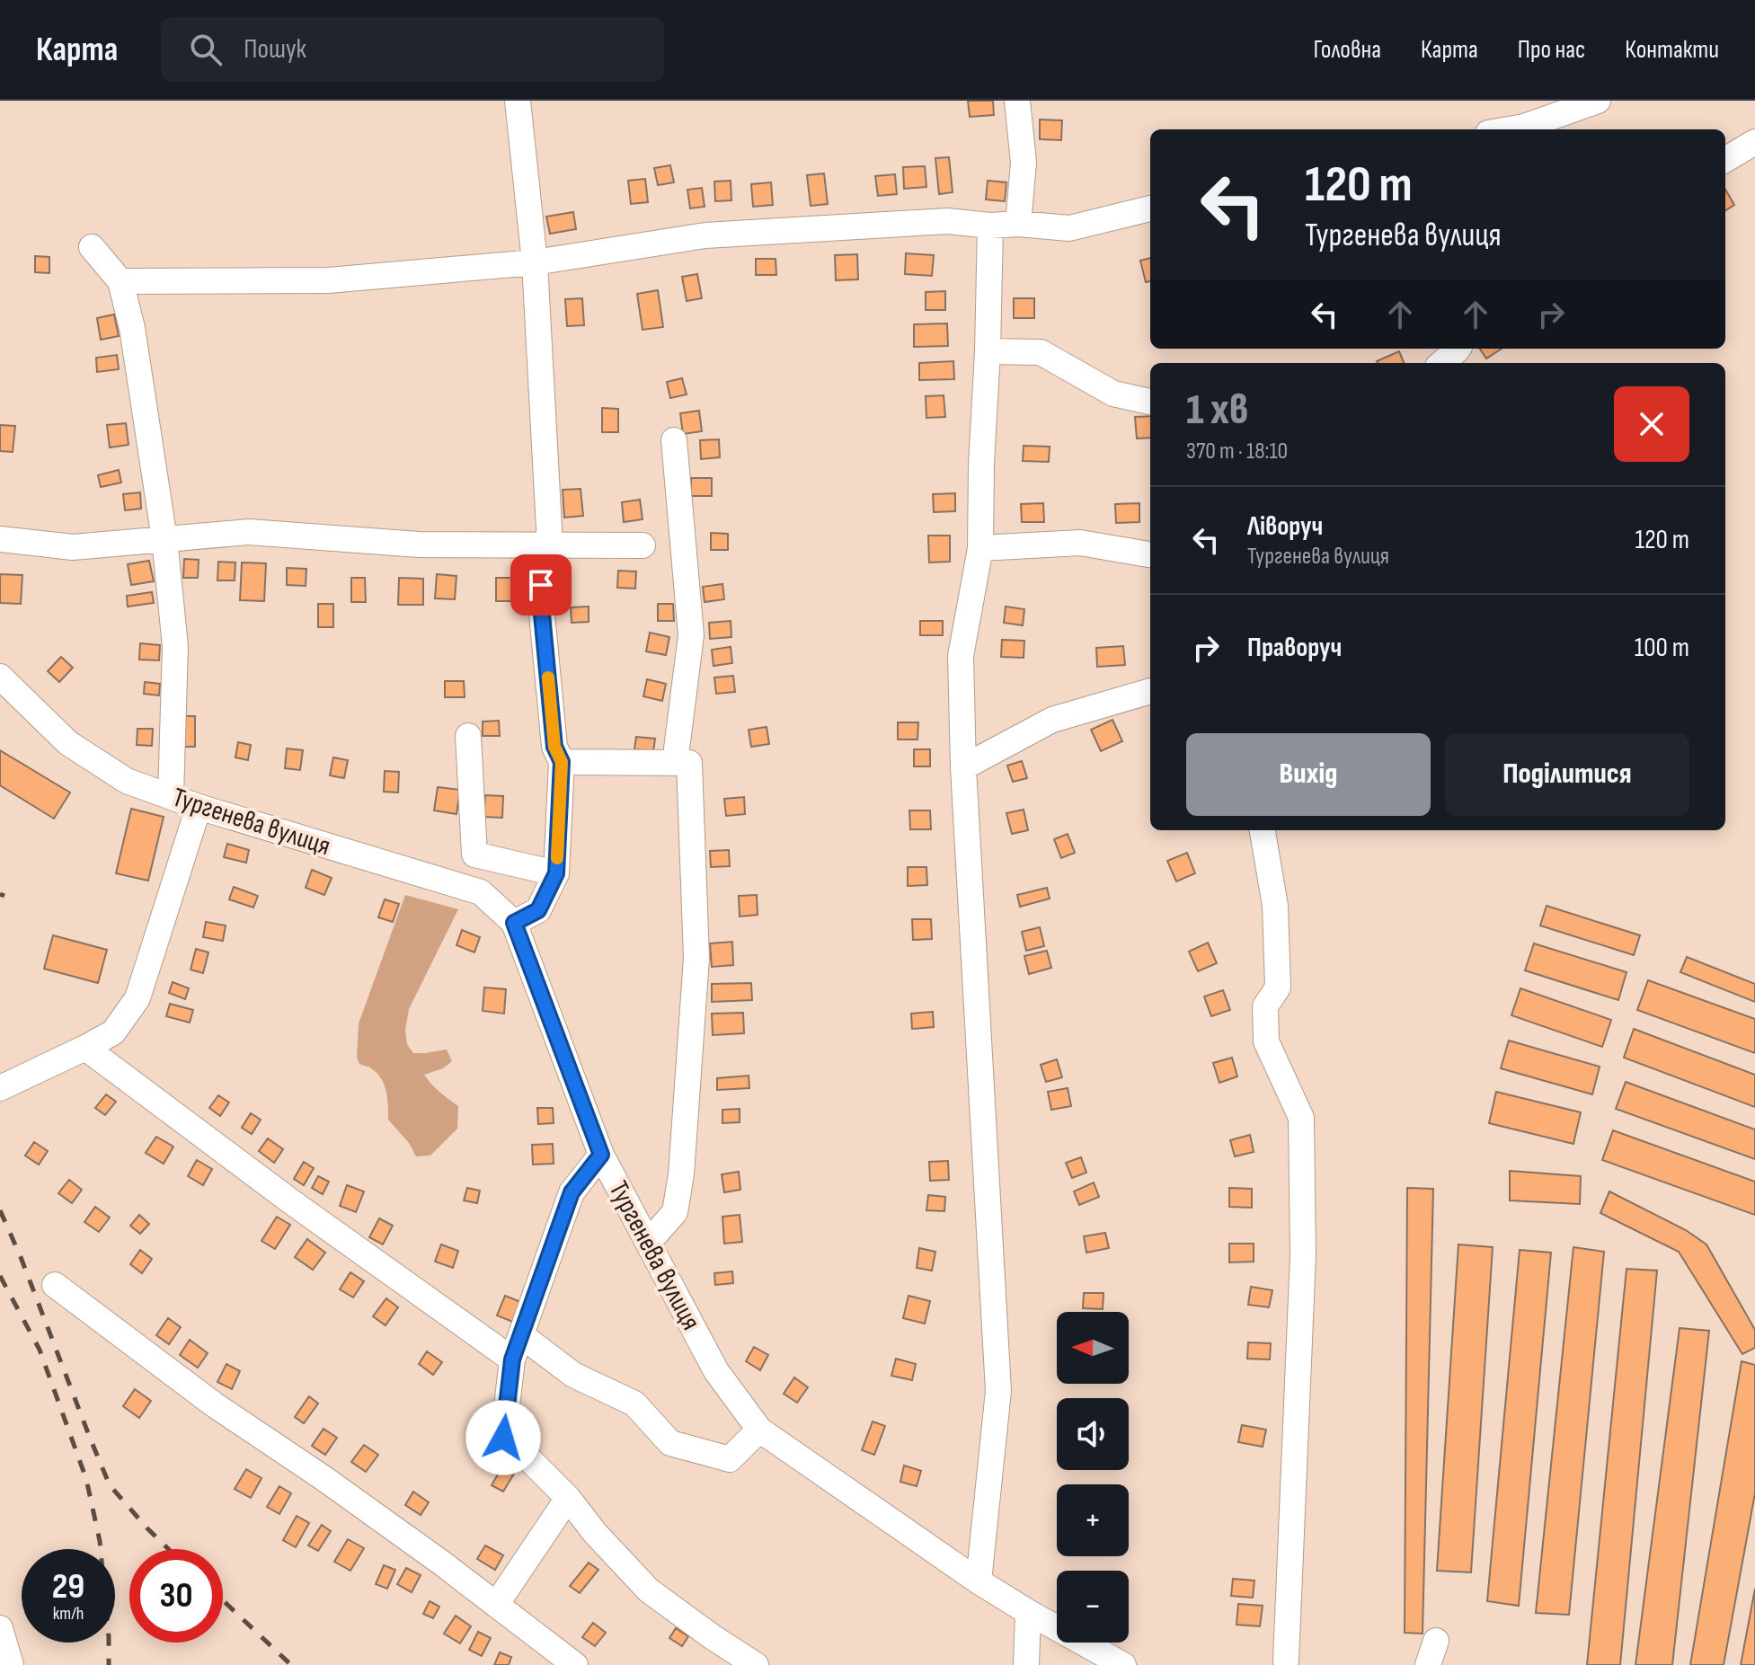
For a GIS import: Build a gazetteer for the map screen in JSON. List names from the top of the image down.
{
  "streets": {
    "street": ["Тургенева вулиця"]
  },
  "north": "left",
  "page": {
    "header": "Карта",
    "search": "Пошук",
    "nav": [
      "Головна",
      "Карта",
      "Про нас",
      "Контакти"
    ],
    "turn": ["120 m", "Тургенева вулиця"],
    "heading": ["1 хв", "370 m · 18:10"],
    "list": [
      {
        "name": "Ліворуч",
        "note": "Тургенева вулиця",
        "value": "120 m"
      },
      {
        "name": "Праворуч",
        "value": "100 m"
      }
    ],
    "buttons": ["Вихід", "Поділитися"],
    "map_buttons": ["+", "−"],
    "speed": "29 km/h",
    "limit": "30"
  }
}
